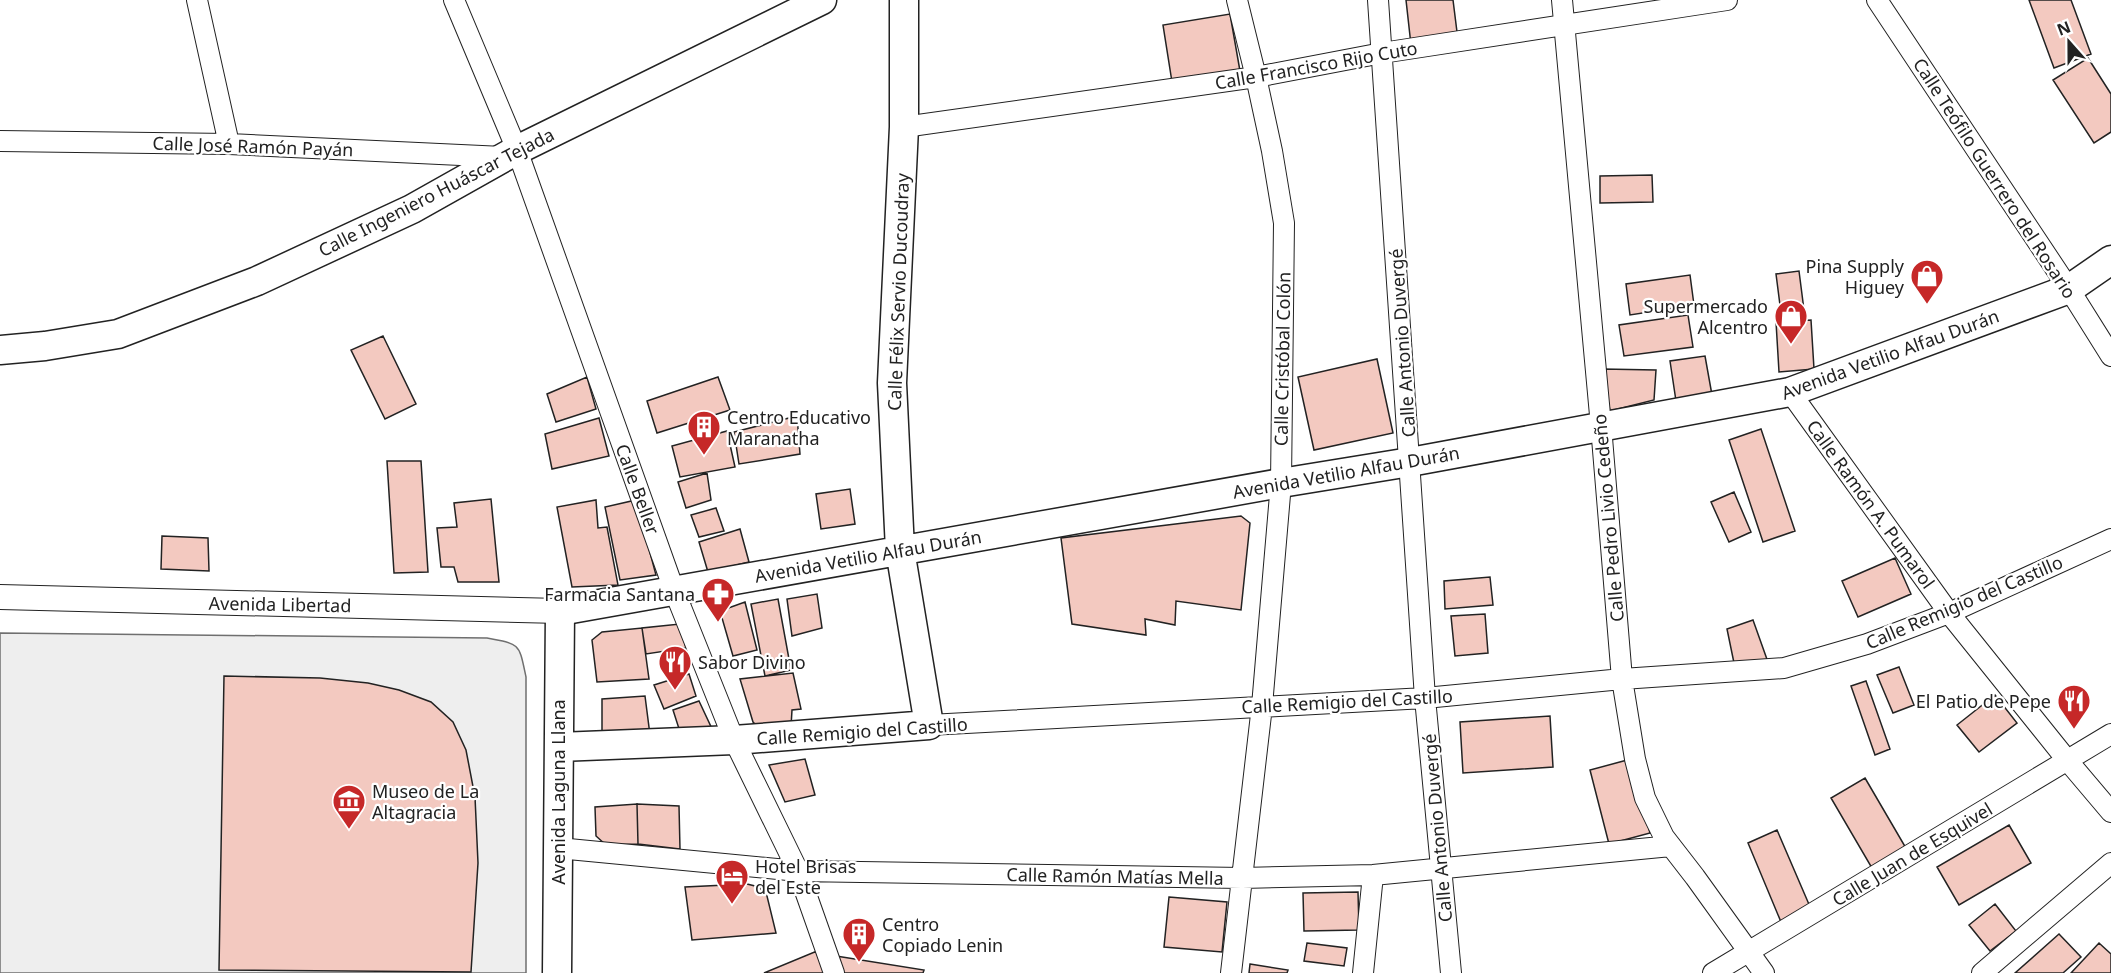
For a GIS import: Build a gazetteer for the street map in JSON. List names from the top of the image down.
{
  "streets": {
    "main road": [
      "Calle Ingeniero Huáscar Tejada",
      "Calle Félix Servio Ducoudray",
      "Avenida Vetilio Alfau Durán",
      "Calle Remigio del Castillo",
      "Avenida Laguna Llana"
    ],
    "street": [
      "Calle Francisco Rijo Cuto",
      "Calle José Ramón Payán",
      "Calle Teófilo Guerrero del Rosario",
      "Calle Antonio Duvergé",
      "Calle Cristóbal Colón",
      "Calle Beller",
      "Calle Ramón A. Pumarol",
      "Calle Pedro Livio Cedeño",
      "Avenida Libertad",
      "Calle Juan de Esquivel",
      "Calle Ramón Matías Mella"
    ]
  },
  "crossings": [
    ["Calle Francisco Rijo Cuto", "Calle Félix Servio Ducoudray"],
    ["Calle Francisco Rijo Cuto", "Calle Antonio Duvergé"],
    ["Calle Francisco Rijo Cuto", "Calle Cristóbal Colón"],
    ["Calle Francisco Rijo Cuto", "Calle Pedro Livio Cedeño"],
    ["Calle José Ramón Payán", "Calle Ingeniero Huáscar Tejada"],
    ["Calle José Ramón Payán", "Calle Beller"],
    ["Calle Teófilo Guerrero del Rosario", "Avenida Vetilio Alfau Durán"],
    ["Calle Ingeniero Huáscar Tejada", "Calle Beller"],
    ["Calle Félix Servio Ducoudray", "Avenida Vetilio Alfau Durán"],
    ["Calle Félix Servio Ducoudray", "Calle Remigio del Castillo"],
    ["Calle Antonio Duvergé", "Avenida Vetilio Alfau Durán"],
    ["Calle Antonio Duvergé", "Calle Remigio del Castillo"],
    ["Calle Antonio Duvergé", "Calle Ramón Matías Mella"],
    ["Avenida Vetilio Alfau Durán", "Calle Cristóbal Colón"],
    ["Avenida Vetilio Alfau Durán", "Calle Beller"],
    ["Avenida Vetilio Alfau Durán", "Calle Ramón A. Pumarol"],
    ["Avenida Vetilio Alfau Durán", "Calle Pedro Livio Cedeño"],
    ["Avenida Vetilio Alfau Durán", "Avenida Libertad"],
    ["Avenida Vetilio Alfau Durán", "Avenida Laguna Llana"],
    ["Calle Cristóbal Colón", "Calle Remigio del Castillo"],
    ["Calle Cristóbal Colón", "Calle Ramón Matías Mella"],
    ["Calle Beller", "Calle Remigio del Castillo"],
    ["Calle Beller", "Calle Ramón Matías Mella"],
    ["Calle Ramón A. Pumarol", "Calle Remigio del Castillo"],
    ["Calle Ramón A. Pumarol", "Calle Juan de Esquivel"],
    ["Calle Pedro Livio Cedeño", "Calle Remigio del Castillo"],
    ["Calle Pedro Livio Cedeño", "Calle Juan de Esquivel"],
    ["Calle Pedro Livio Cedeño", "Calle Ramón Matías Mella"],
    ["Calle Remigio del Castillo", "Avenida Laguna Llana"],
    ["Avenida Libertad", "Avenida Laguna Llana"],
    ["Avenida Laguna Llana", "Calle Ramón Matías Mella"]
  ],
  "places": {
    "shop": ["Pina Supply Higuey", "Supermercado Alcentro"],
    "building": ["Centro Educativo Maranatha", "Centro Copiado Lenin"],
    "pharmacy": ["Farmacia Santana"],
    "restaurant": ["Sabor Divino", "El Patio de Pepe"],
    "museum": ["Museo de La Altagracia"],
    "hotel": ["Hotel Brisas del Este"]
  },
  "north": "top"
}
